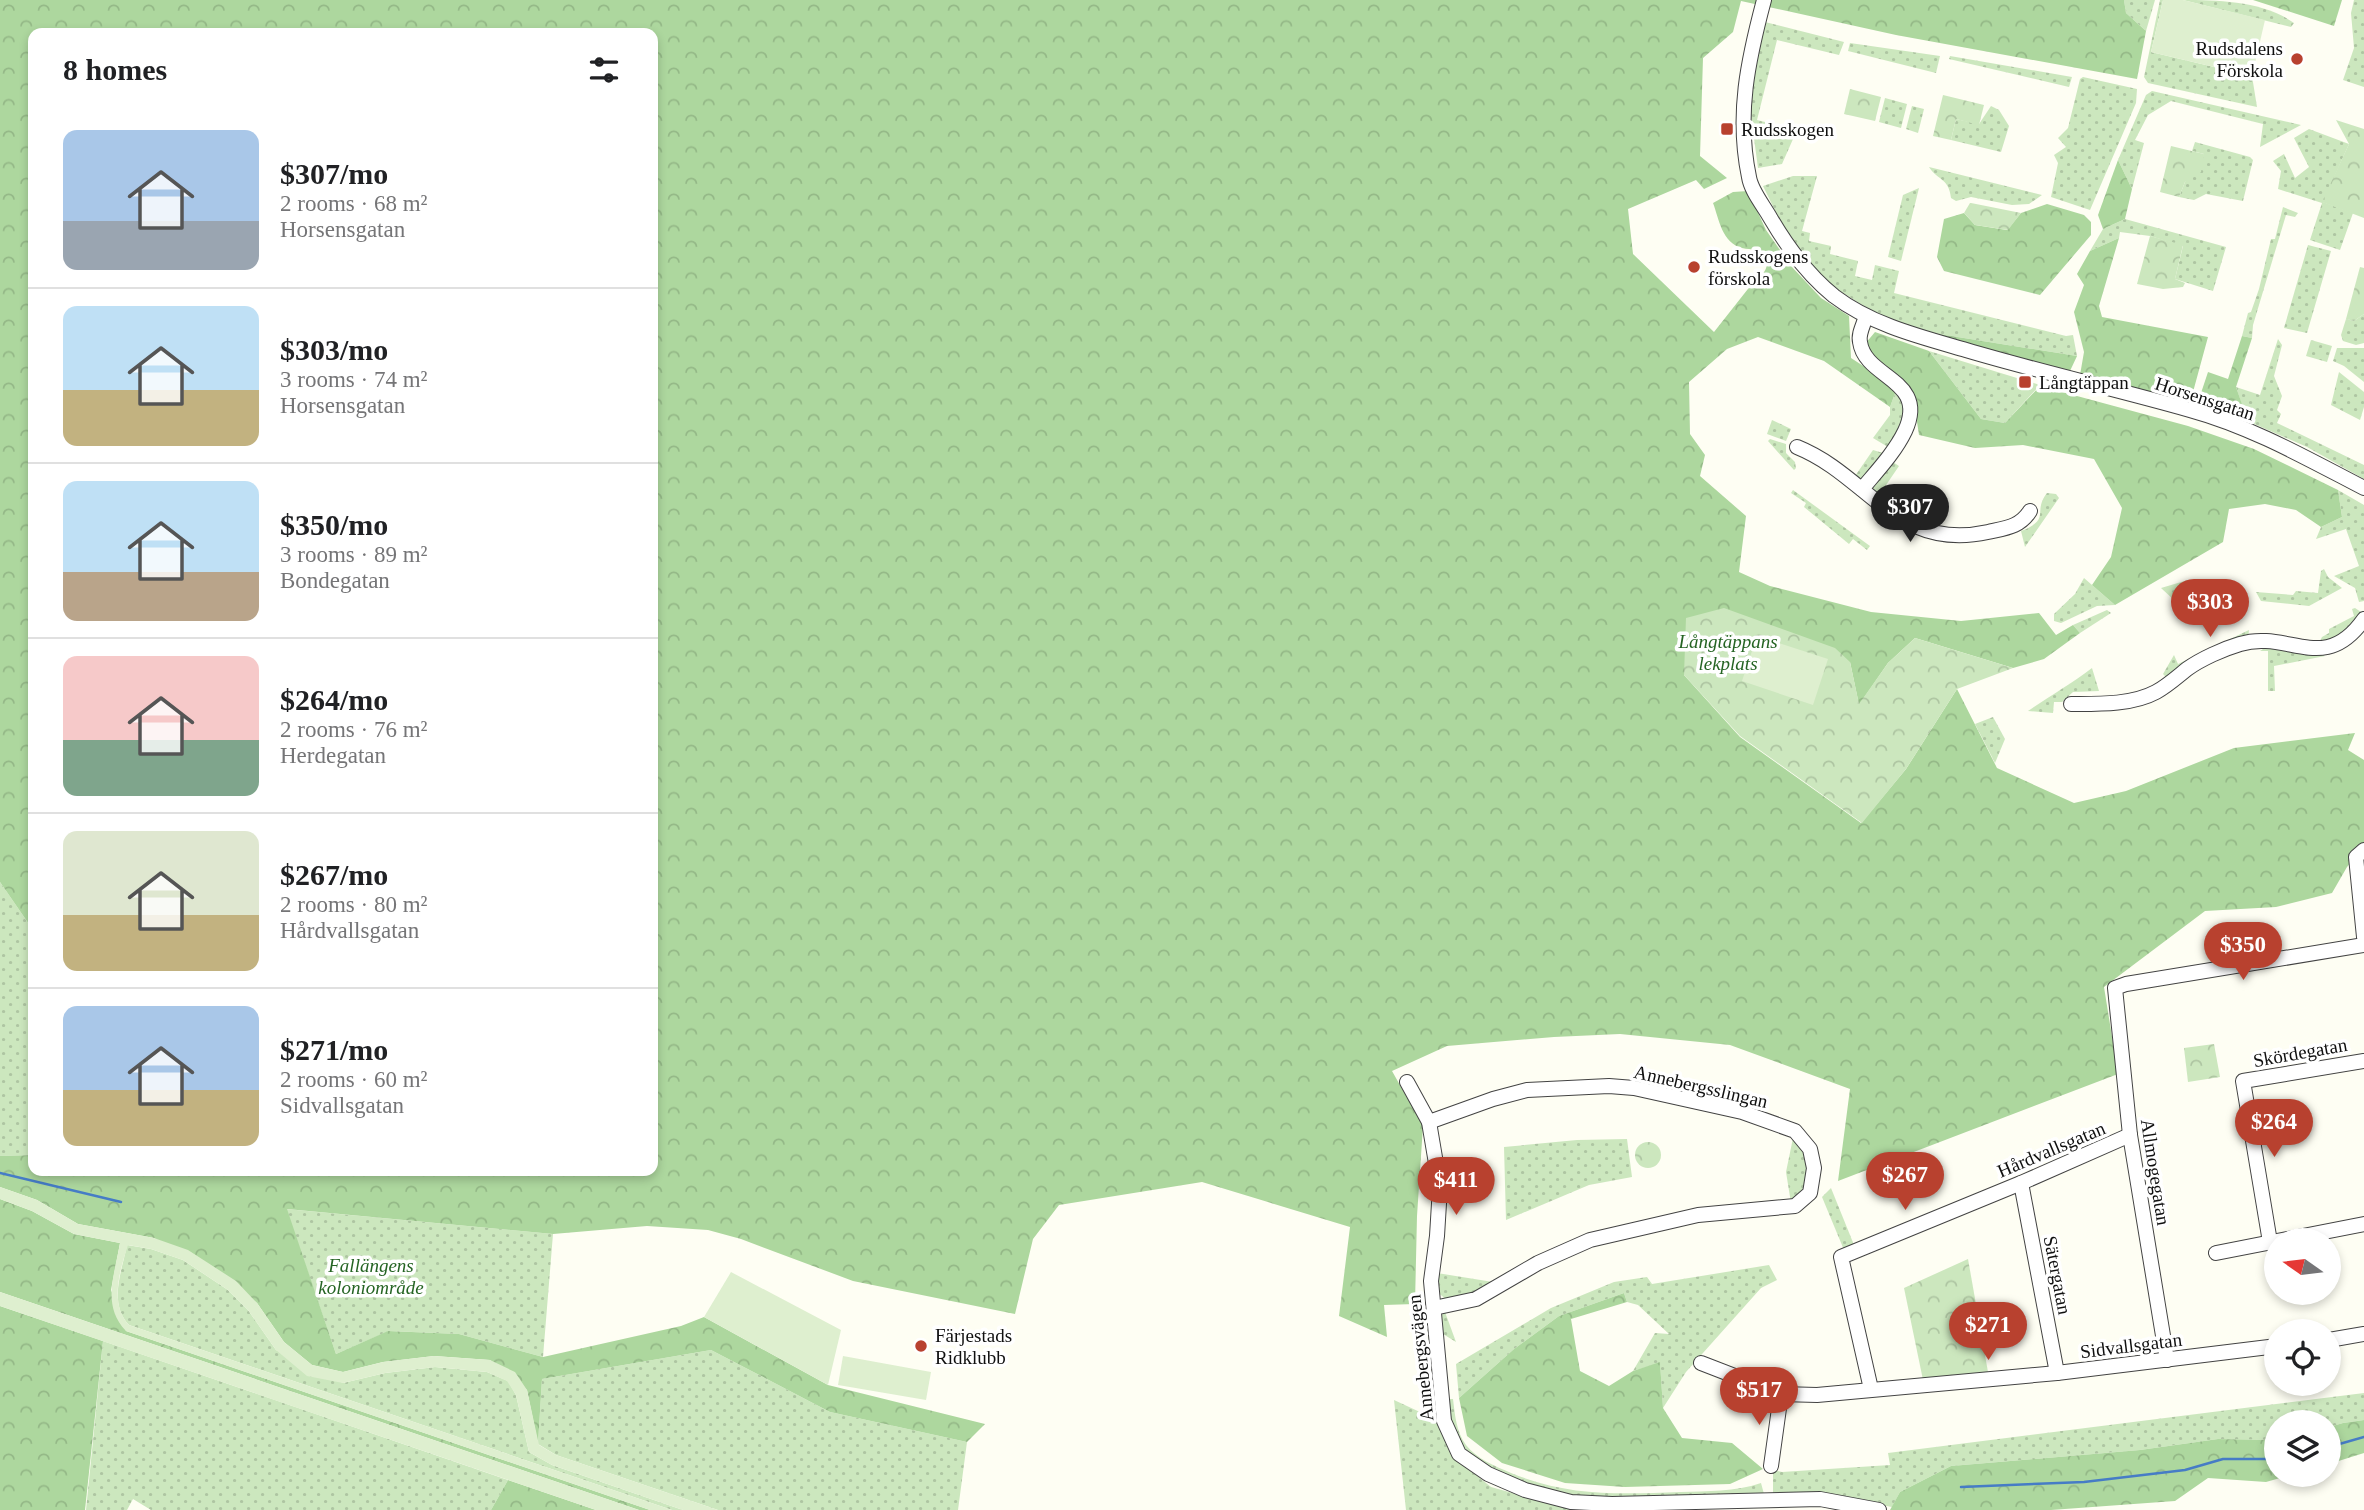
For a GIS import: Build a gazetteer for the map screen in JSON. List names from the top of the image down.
{
  "streets": {
    "street": [
      "Horsensgatan",
      "Skördegatan",
      "Annebergsslingan",
      "Hårdvallsgatan",
      "Allmogegatan",
      "Sätergatan",
      "Sidvallsgatan",
      "Annebergsvägen"
    ]
  },
  "crossings": [
    ["Annebergsslingan", "Annebergsvägen"],
    ["Hårdvallsgatan", "Allmogegatan"],
    ["Hårdvallsgatan", "Sätergatan"],
    ["Hårdvallsgatan", "Sidvallsgatan"],
    ["Allmogegatan", "Sidvallsgatan"],
    ["Sätergatan", "Sidvallsgatan"]
  ],
  "parks": ["Långtäppans lekplats", "Fallängens koloniområde"],
  "places": {
    "other": ["Rudsdalens Förskola", "Rudsskogens förskola", "Färjestads Ridklubb"],
    "transit": ["Rudsskogen", "Långtäppan"]
  },
  "north": "left",
  "page": {
    "heading": "8 homes",
    "list": [
      {
        "name": "$307/mo",
        "note": "2 rooms · 68 m² · Horsensgatan"
      },
      {
        "name": "$303/mo",
        "note": "3 rooms · 74 m² · Horsensgatan"
      },
      {
        "name": "$350/mo",
        "note": "3 rooms · 89 m² · Bondegatan"
      },
      {
        "name": "$264/mo",
        "note": "2 rooms · 76 m² · Herdegatan"
      },
      {
        "name": "$267/mo",
        "note": "2 rooms · 80 m² · Hårdvallsgatan"
      },
      {
        "name": "$271/mo",
        "note": "2 rooms · 60 m² · Sidvallsgatan"
      }
    ],
    "price": [
      "$307",
      "$303",
      "$350",
      "$264",
      "$267",
      "$411",
      "$271",
      "$517"
    ]
  }
}
